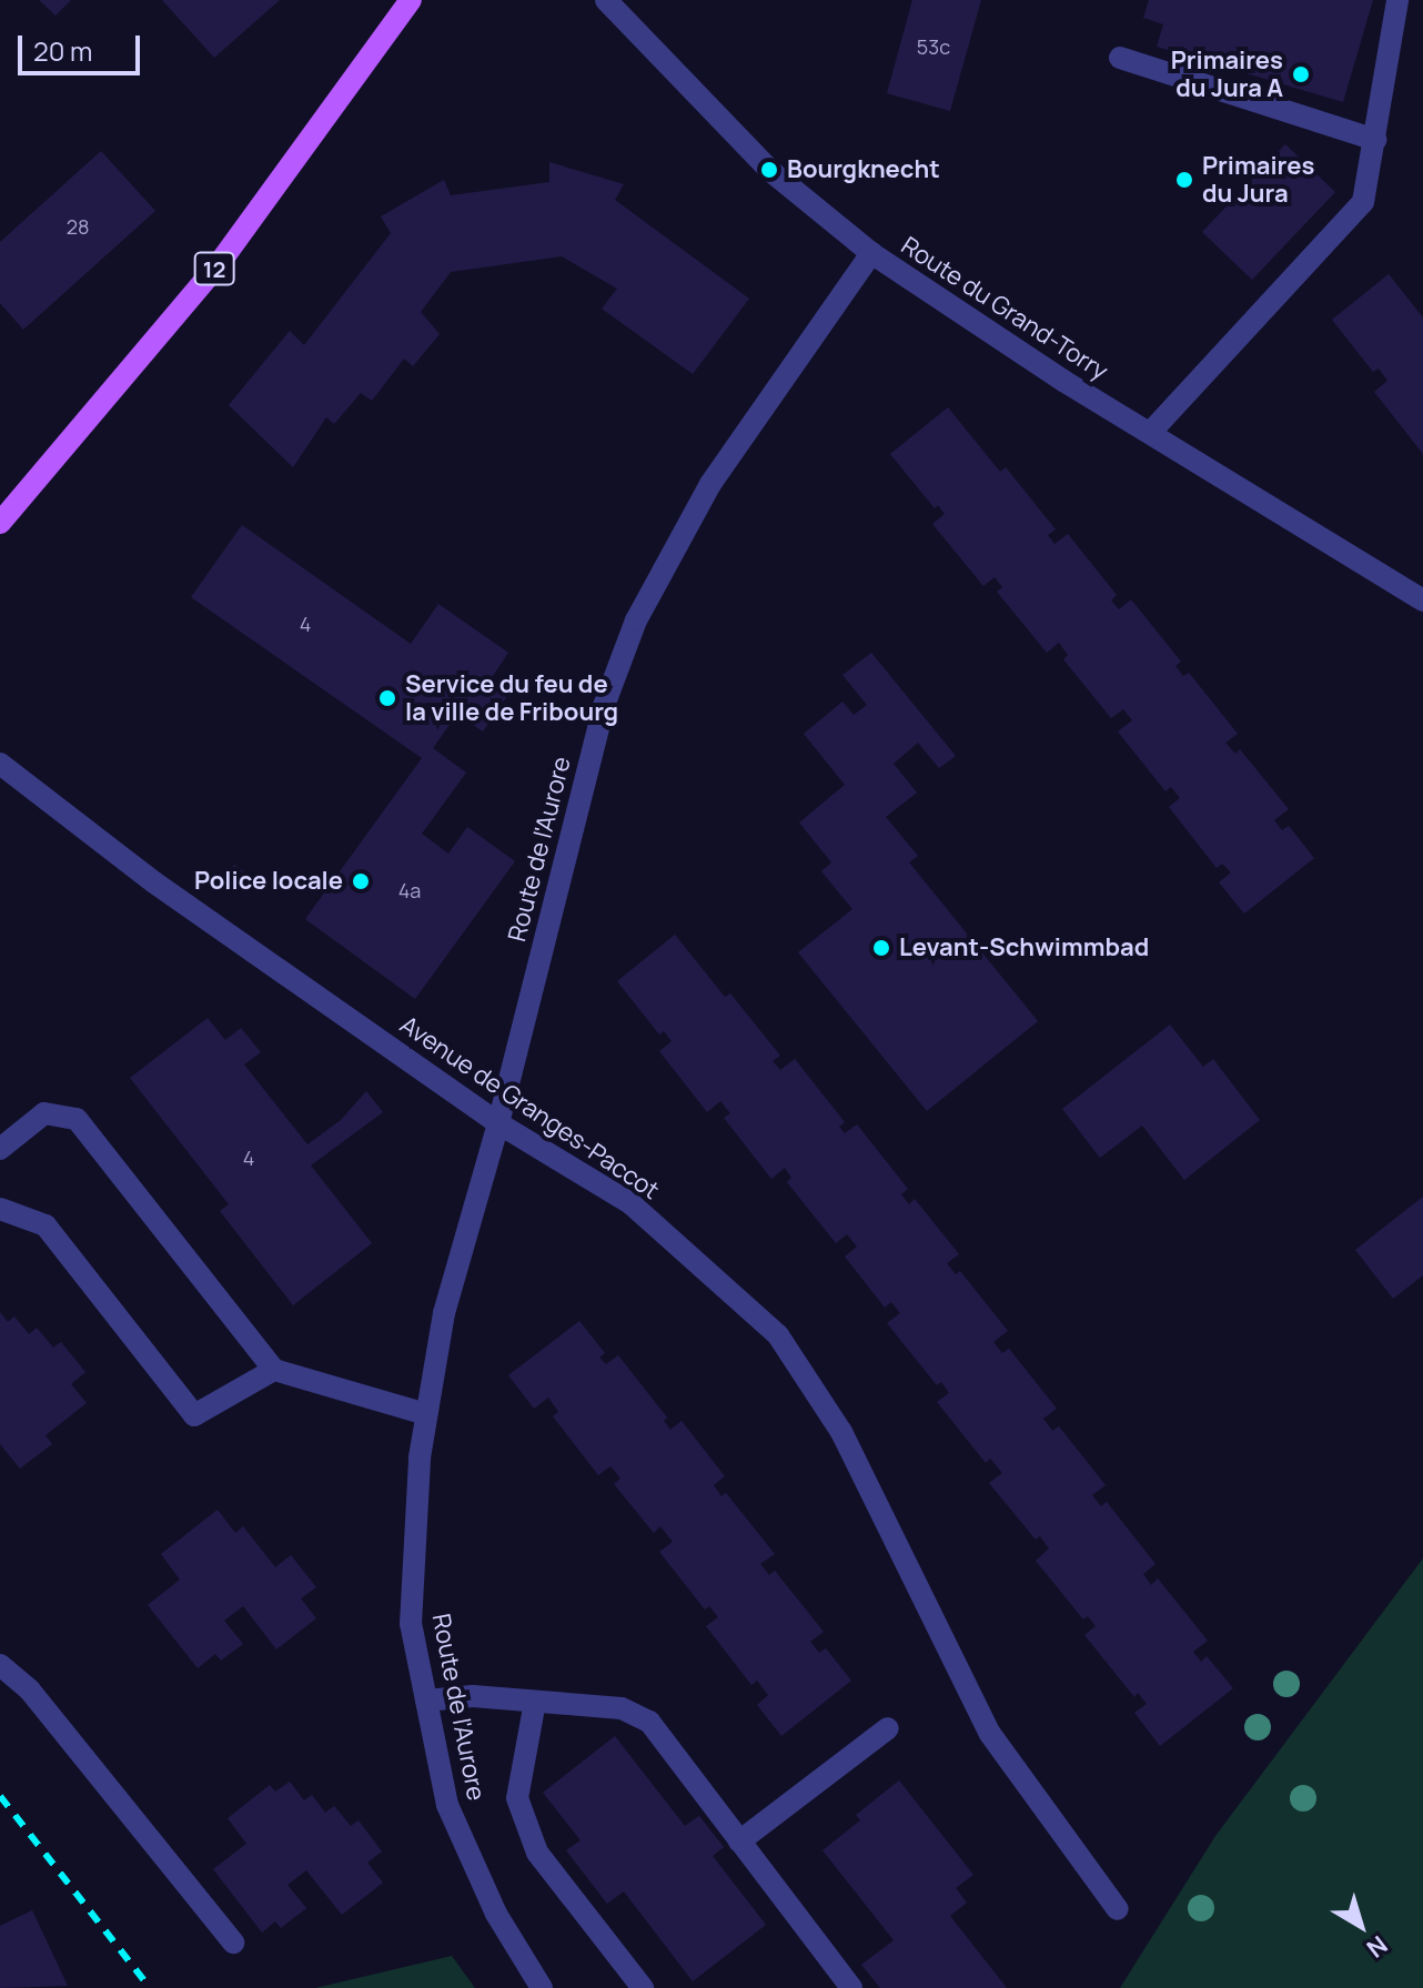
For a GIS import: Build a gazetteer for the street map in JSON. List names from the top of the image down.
{
  "streets": {
    "main road": ["12"],
    "street": ["Route du Grand-Torry", "Route de l'Aurore", "Avenue de Granges-Paccot"]
  },
  "crossings": [
    ["Route du Grand-Torry", "Route de l'Aurore"],
    ["Route de l'Aurore", "Avenue de Granges-Paccot"]
  ],
  "places": [
    "Primaires du Jura A",
    "Bourgknecht",
    "Primaires du Jura",
    "Service du feu de la ville de Fribourg",
    "Police locale",
    "Levant-Schwimmbad"
  ],
  "house_numbers": [
    "53c",
    "28",
    "4",
    "4a",
    "4"
  ],
  "scale_bar": "20 m",
  "north": "bottom right"
}
